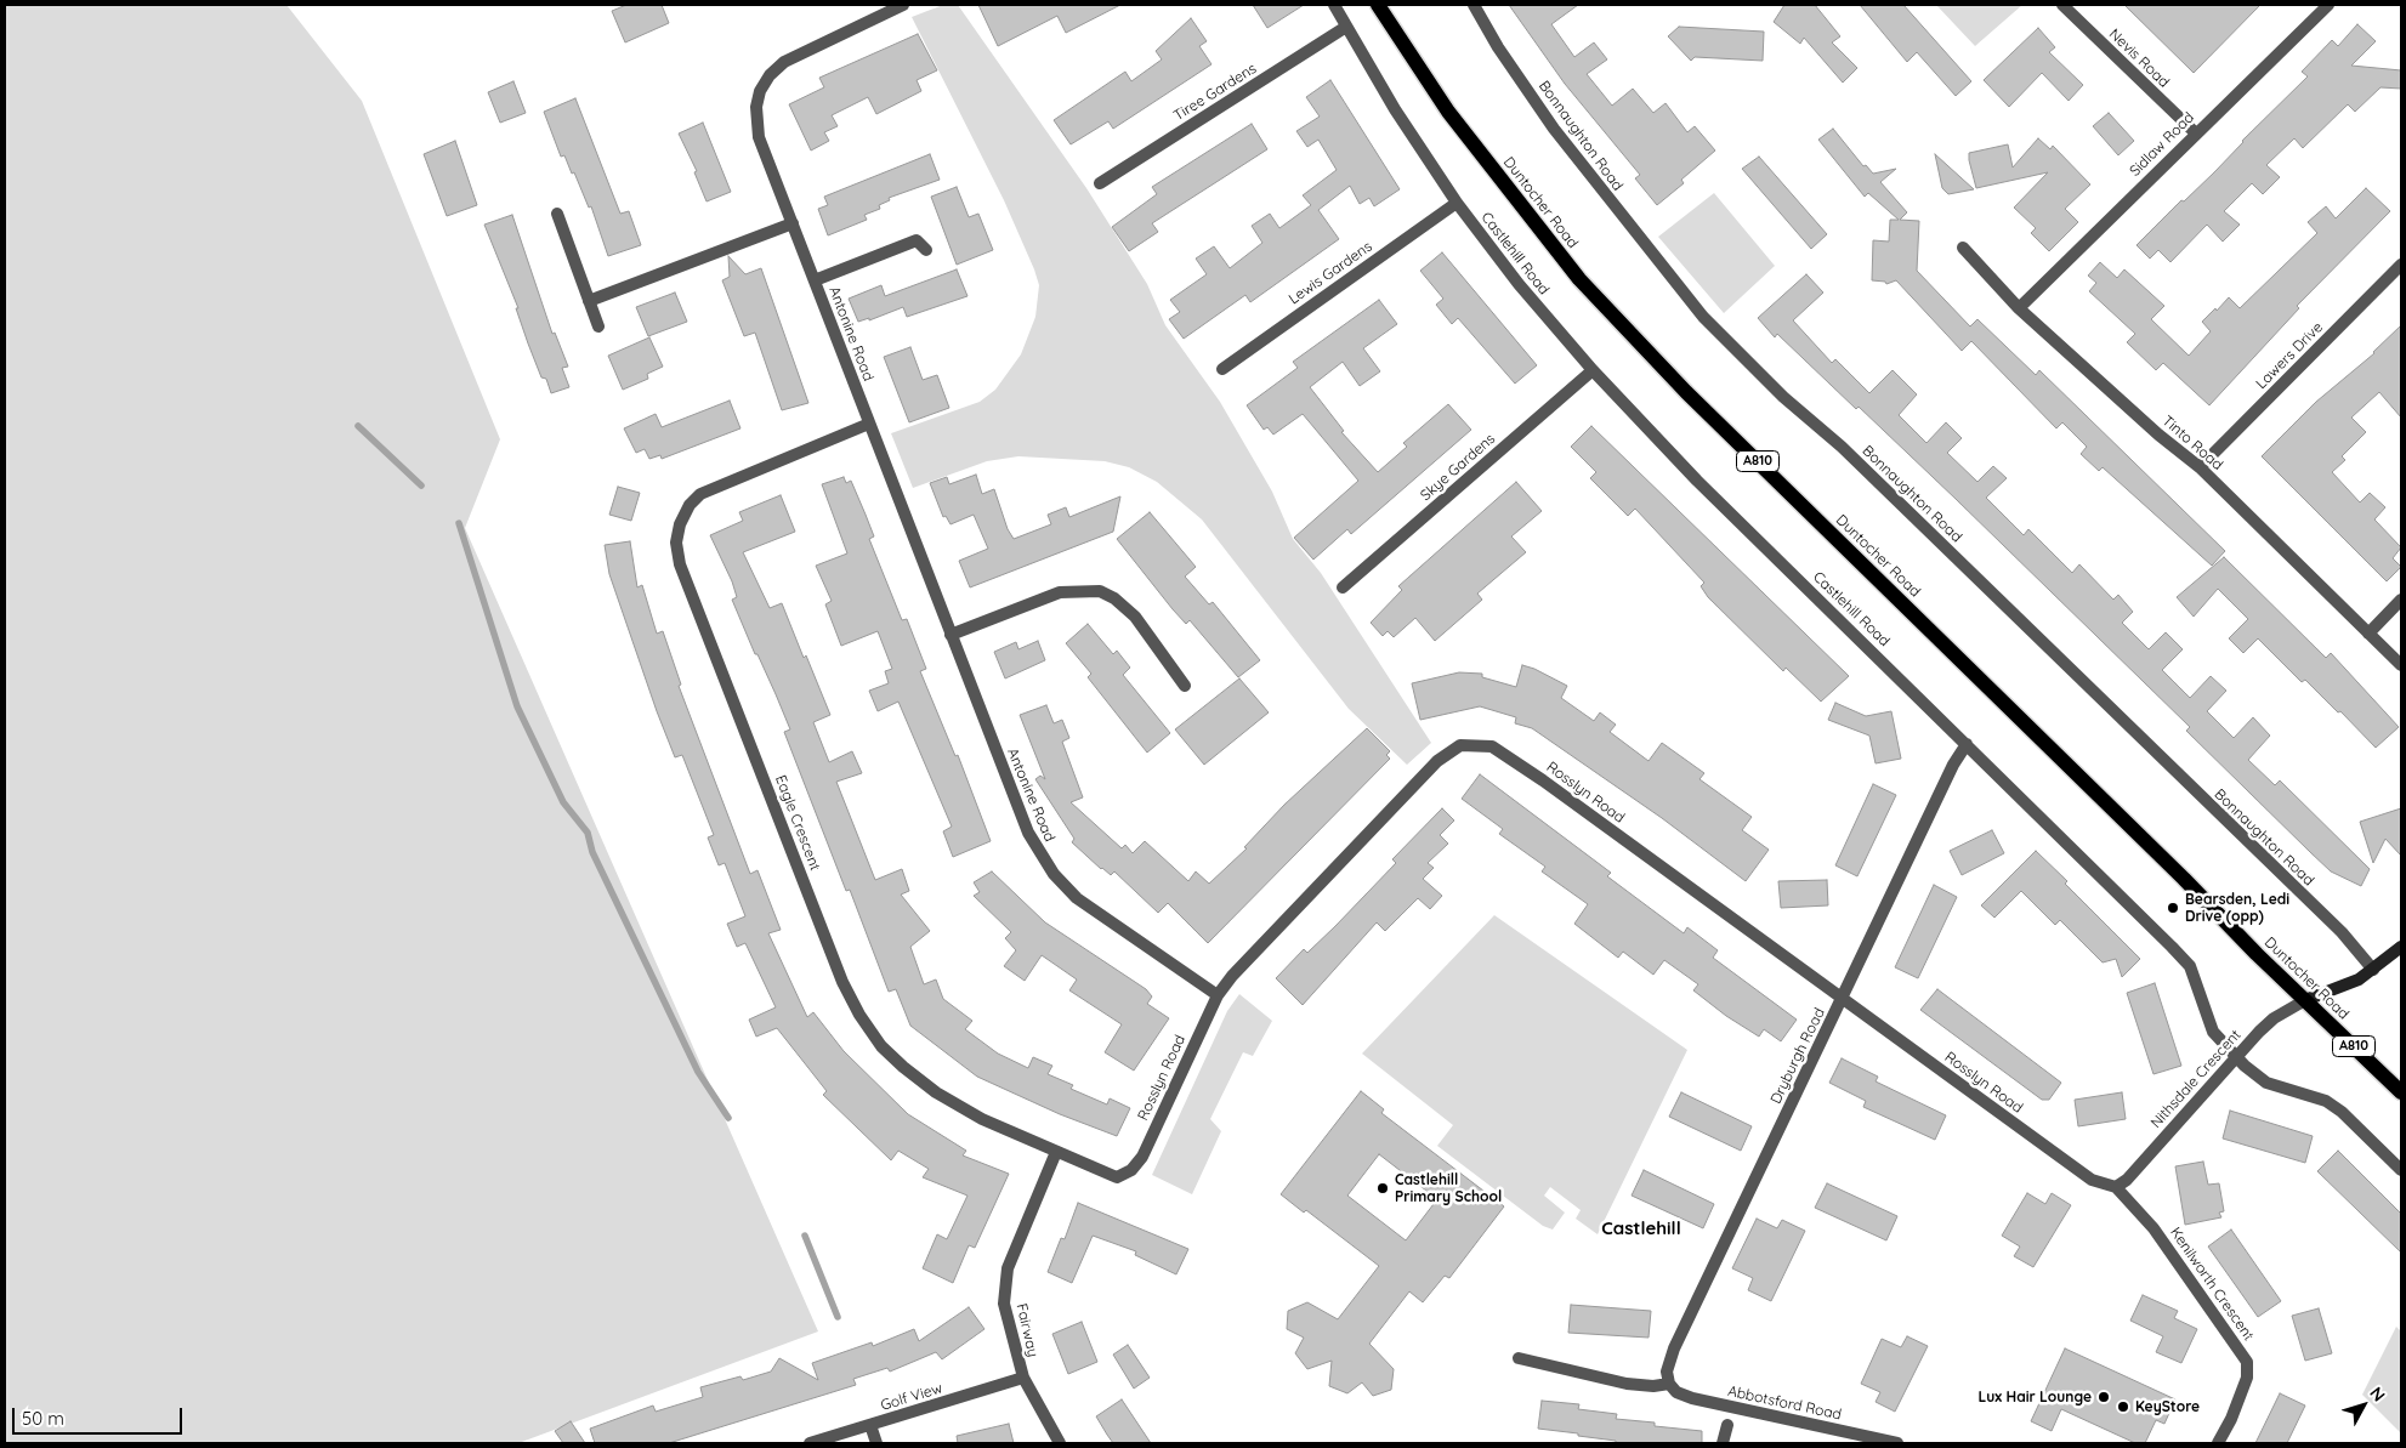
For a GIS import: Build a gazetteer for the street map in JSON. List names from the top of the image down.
{
  "streets": {
    "main road": ["Duntocher Road", "A810"],
    "street": [
      "Nevis Road",
      "Tiree Gardens",
      "Bonnaughton Road",
      "Sidlaw Road",
      "Castlehill Road",
      "Lewis Gardens",
      "Antonine Road",
      "Lawers Drive",
      "Tinto Road",
      "Skye Gardens",
      "Rosslyn Road",
      "Eagle Crescent",
      "Dryburgh Road",
      "Nithsdale Crescent",
      "Kenilworth Crescent",
      "Fairway",
      "Golf View",
      "Abbotsford Road"
    ]
  },
  "crossings": [
    ["Nevis Road", "Sidlaw Road"],
    ["Tiree Gardens", "Castlehill Road"],
    ["Sidlaw Road", "Tinto Road"],
    ["Duntocher Road", "Nithsdale Crescent"],
    ["Castlehill Road", "Lewis Gardens"],
    ["Castlehill Road", "Skye Gardens"],
    ["Castlehill Road", "Dryburgh Road"],
    ["Castlehill Road", "Nithsdale Crescent"],
    ["Antonine Road", "Rosslyn Road"],
    ["Antonine Road", "Eagle Crescent"],
    ["Lawers Drive", "Tinto Road"],
    ["Rosslyn Road", "Eagle Crescent"],
    ["Rosslyn Road", "Dryburgh Road"],
    ["Rosslyn Road", "Nithsdale Crescent"],
    ["Rosslyn Road", "Kenilworth Crescent"],
    ["Eagle Crescent", "Fairway"],
    ["Dryburgh Road", "Abbotsford Road"],
    ["Nithsdale Crescent", "Kenilworth Crescent"],
    ["Fairway", "Golf View"]
  ],
  "districts": ["Castlehill"],
  "places": [
    "Bearsden, Ledi Drive (opp)",
    "Castlehill Primary School",
    "Lux Hair Lounge",
    "KeyStore"
  ],
  "scale_bar": "50 m",
  "north": "top right"
}
